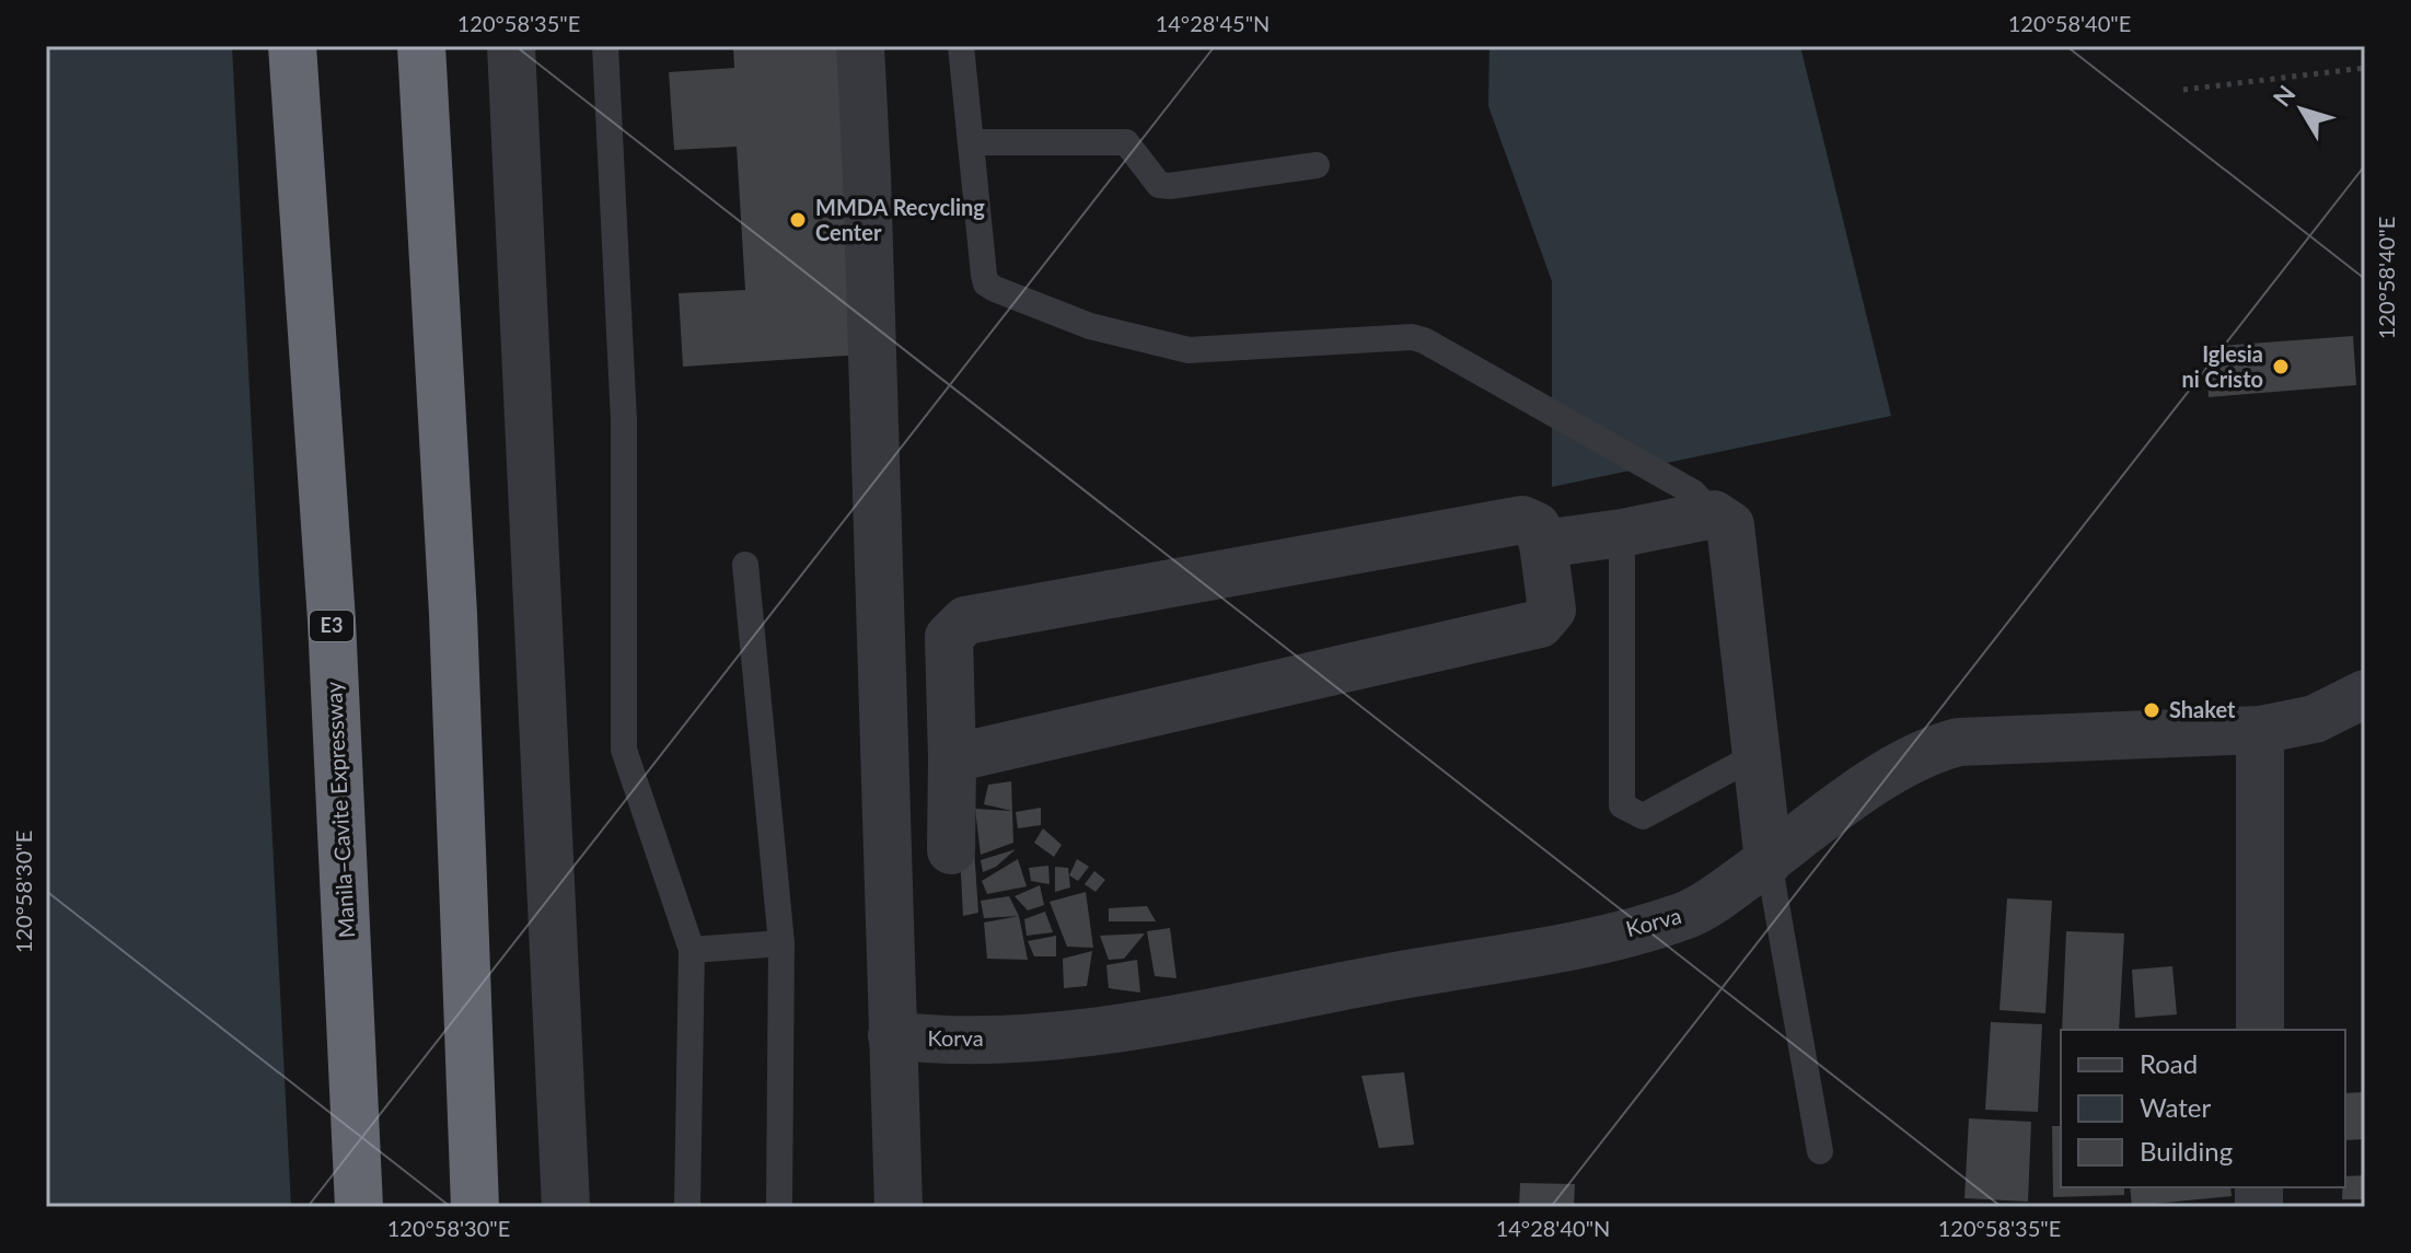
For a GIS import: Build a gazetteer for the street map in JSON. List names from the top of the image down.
{
  "streets": {
    "highway": ["E3", "Manila–Cavite Expressway"],
    "street": ["Korva"]
  },
  "places": ["MMDA Recycling Center", "Iglesia ni Cristo", "Shaket"],
  "legend": ["Road", "Water", "Building"],
  "north": "top left",
  "coordinates": [
    "120°58'35\"E",
    "14°28'45\"N",
    "120°58'40\"E",
    "120°58'30\"E",
    "14°28'40\"N"
  ]
}
